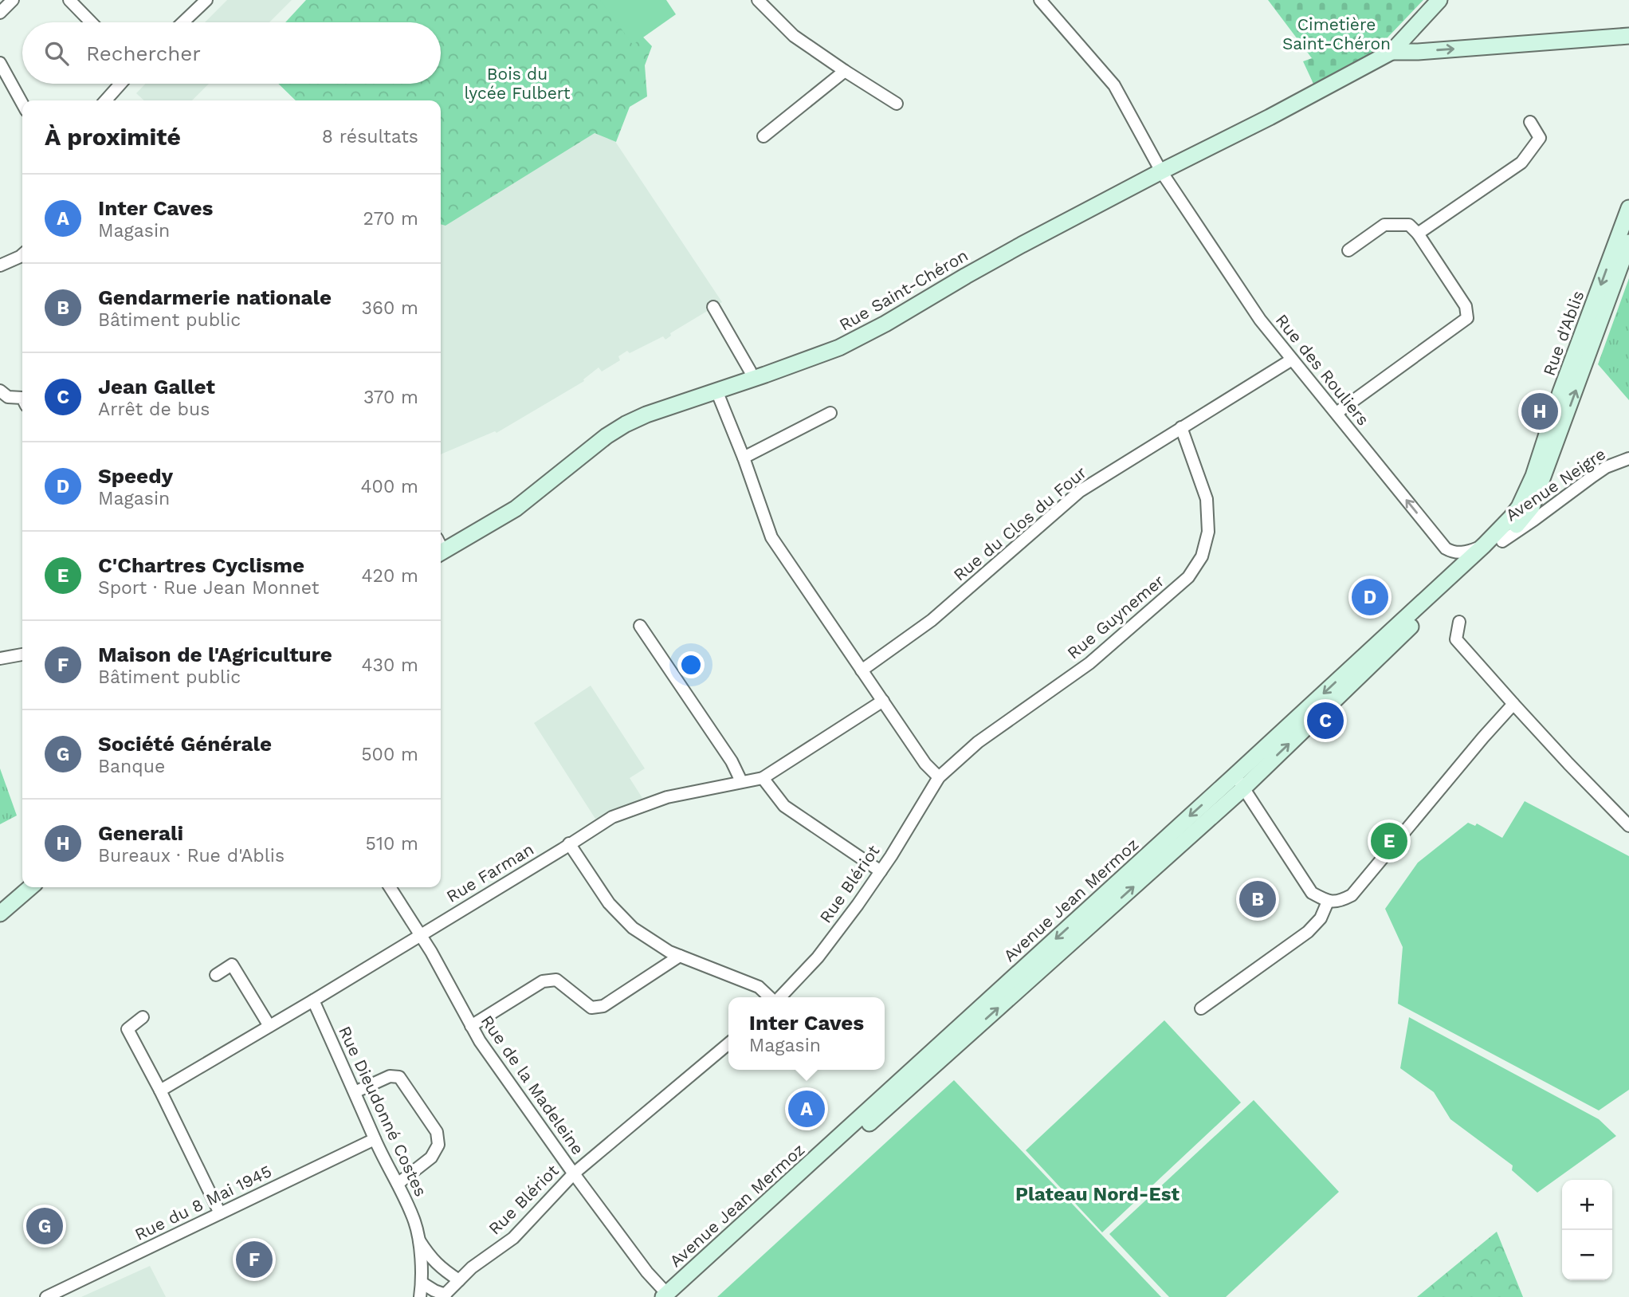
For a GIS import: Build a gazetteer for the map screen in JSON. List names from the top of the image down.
{
  "streets": {
    "main road": ["Rue Saint-Chéron", "Rue d'Ablis", "Avenue Jean Mermoz"],
    "street": [
      "Rue des Rouliers",
      "Avenue Neigre",
      "Rue du Clos du Four",
      "Rue Guynemer",
      "Rue Farman",
      "Rue Blériot",
      "Rue de la Madeleine",
      "Rue Dieudonné Costes",
      "Rue du 8 Mai 1945"
    ]
  },
  "crossings": [
    ["Rue Saint-Chéron", "Rue des Rouliers"],
    ["Rue d'Ablis", "Avenue Neigre"],
    ["Rue d'Ablis", "Avenue Jean Mermoz"],
    ["Rue des Rouliers", "Rue du Clos du Four"],
    ["Rue des Rouliers", "Avenue Jean Mermoz"],
    ["Avenue Neigre", "Avenue Jean Mermoz"],
    ["Rue du Clos du Four", "Rue Guynemer"],
    ["Rue Guynemer", "Rue Blériot"],
    ["Rue Farman", "Rue de la Madeleine"],
    ["Rue Farman", "Rue Dieudonné Costes"],
    ["Rue Blériot", "Rue de la Madeleine"],
    ["Rue Blériot", "Rue Dieudonné Costes"],
    ["Avenue Jean Mermoz", "Rue de la Madeleine"],
    ["Rue Dieudonné Costes", "Rue du 8 Mai 1945"]
  ],
  "districts": ["Plateau Nord-Est"],
  "parks": ["Cimetière Saint-Chéron", "Bois du lycée Fulbert"],
  "page": {
    "search": "Rechercher",
    "heading": ["À proximité", "8 résultats"],
    "list": [
      {
        "mark": "A",
        "name": "Inter Caves",
        "note": "Magasin",
        "value": "270 m"
      },
      {
        "mark": "B",
        "name": "Gendarmerie nationale",
        "note": "Bâtiment public",
        "value": "360 m"
      },
      {
        "mark": "C",
        "name": "Jean Gallet",
        "note": "Arrêt de bus",
        "value": "370 m"
      },
      {
        "mark": "D",
        "name": "Speedy",
        "note": "Magasin",
        "value": "400 m"
      },
      {
        "mark": "E",
        "name": "C'Chartres Cyclisme",
        "note": "Sport · Rue Jean Monnet",
        "value": "420 m"
      },
      {
        "mark": "F",
        "name": "Maison de l'Agriculture",
        "note": "Bâtiment public",
        "value": "430 m"
      },
      {
        "mark": "G",
        "name": "Société Générale",
        "note": "Banque",
        "value": "500 m"
      },
      {
        "mark": "H",
        "name": "Generali",
        "note": "Bureaux · Rue d'Ablis",
        "value": "510 m"
      }
    ],
    "pins": [
      "H",
      "D",
      "C",
      "E",
      "B",
      "A",
      "G",
      "F"
    ],
    "popup": ["Inter Caves", "Magasin"],
    "map_buttons": ["+", "−"]
  }
}
